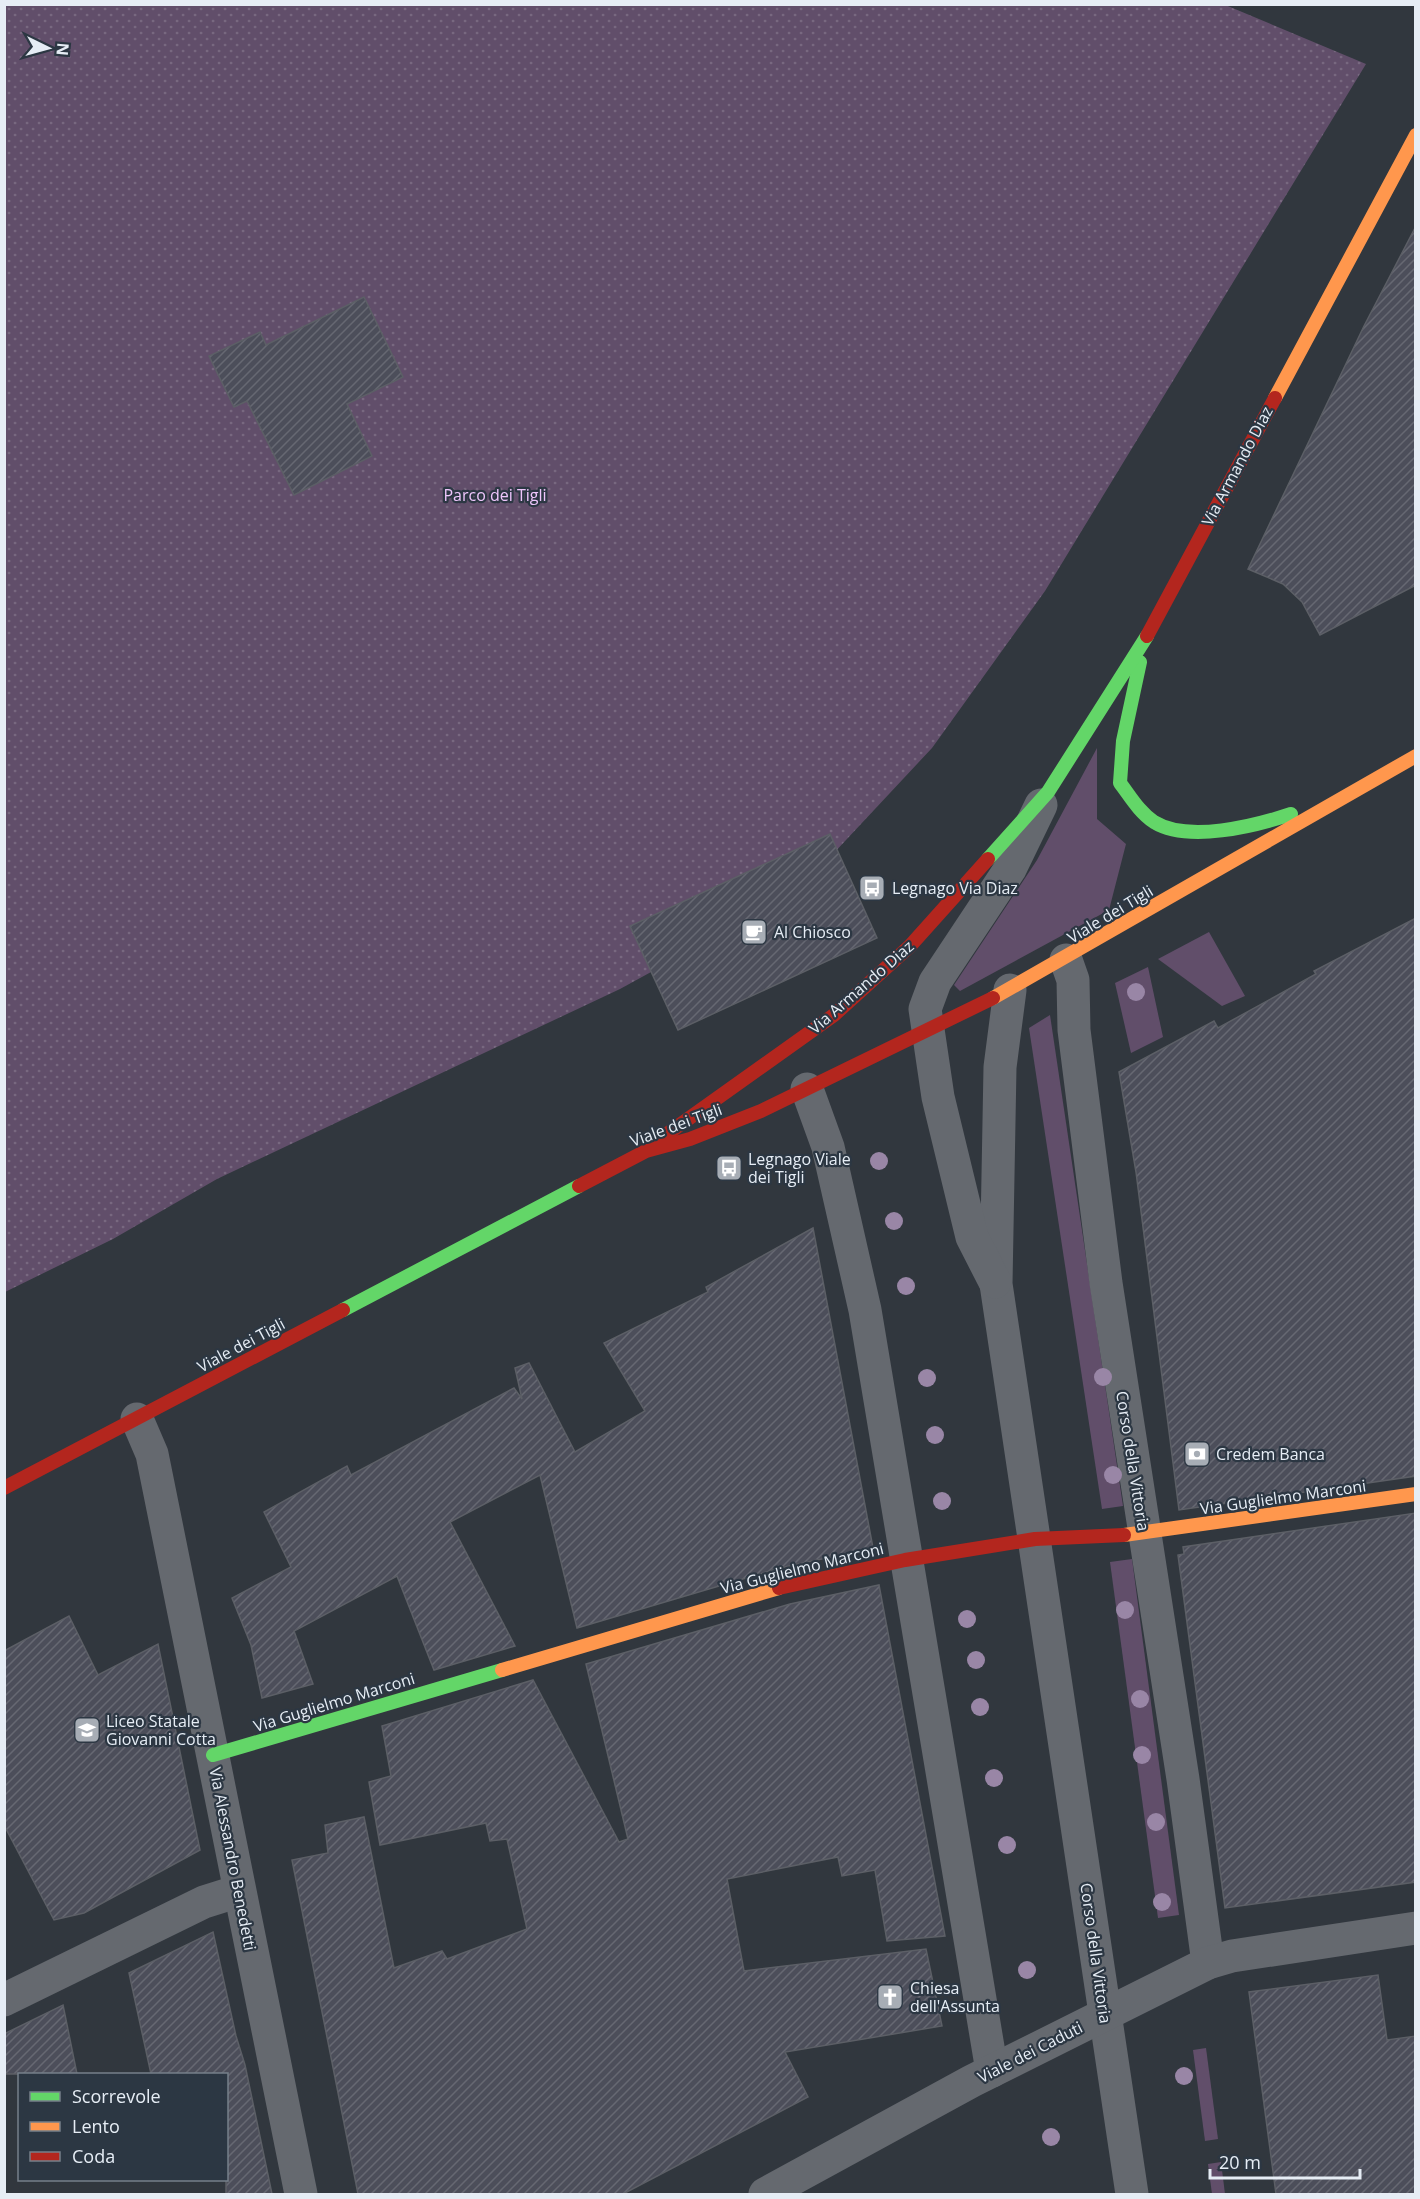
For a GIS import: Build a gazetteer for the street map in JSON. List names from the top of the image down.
{
  "streets": {
    "street": [
      "Via Armando Diaz",
      "Viale dei Tigli",
      "Corso della Vittoria",
      "Via Guglielmo Marconi",
      "Via Alessandro Benedetti",
      "Viale dei Caduti"
    ]
  },
  "crossings": [
    ["Via Armando Diaz", "Viale dei Tigli"],
    ["Via Armando Diaz", "Corso della Vittoria"],
    ["Viale dei Tigli", "Corso della Vittoria"],
    ["Viale dei Tigli", "Via Alessandro Benedetti"],
    ["Corso della Vittoria", "Via Guglielmo Marconi"],
    ["Corso della Vittoria", "Viale dei Caduti"],
    ["Via Guglielmo Marconi", "Via Alessandro Benedetti"]
  ],
  "parks": ["Parco dei Tigli"],
  "places": {
    "bus stop": ["Legnago Via Diaz", "Legnago Viale dei Tigli"],
    "cafe": ["Al Chiosco"],
    "bank": ["Credem Banca"],
    "school or university": ["Liceo Statale Giovanni Cotta"],
    "church": ["Chiesa dell'Assunta"]
  },
  "legend": ["Scorrevole", "Lento", "Coda"],
  "scale_bar": "20 m",
  "north": "right"
}
